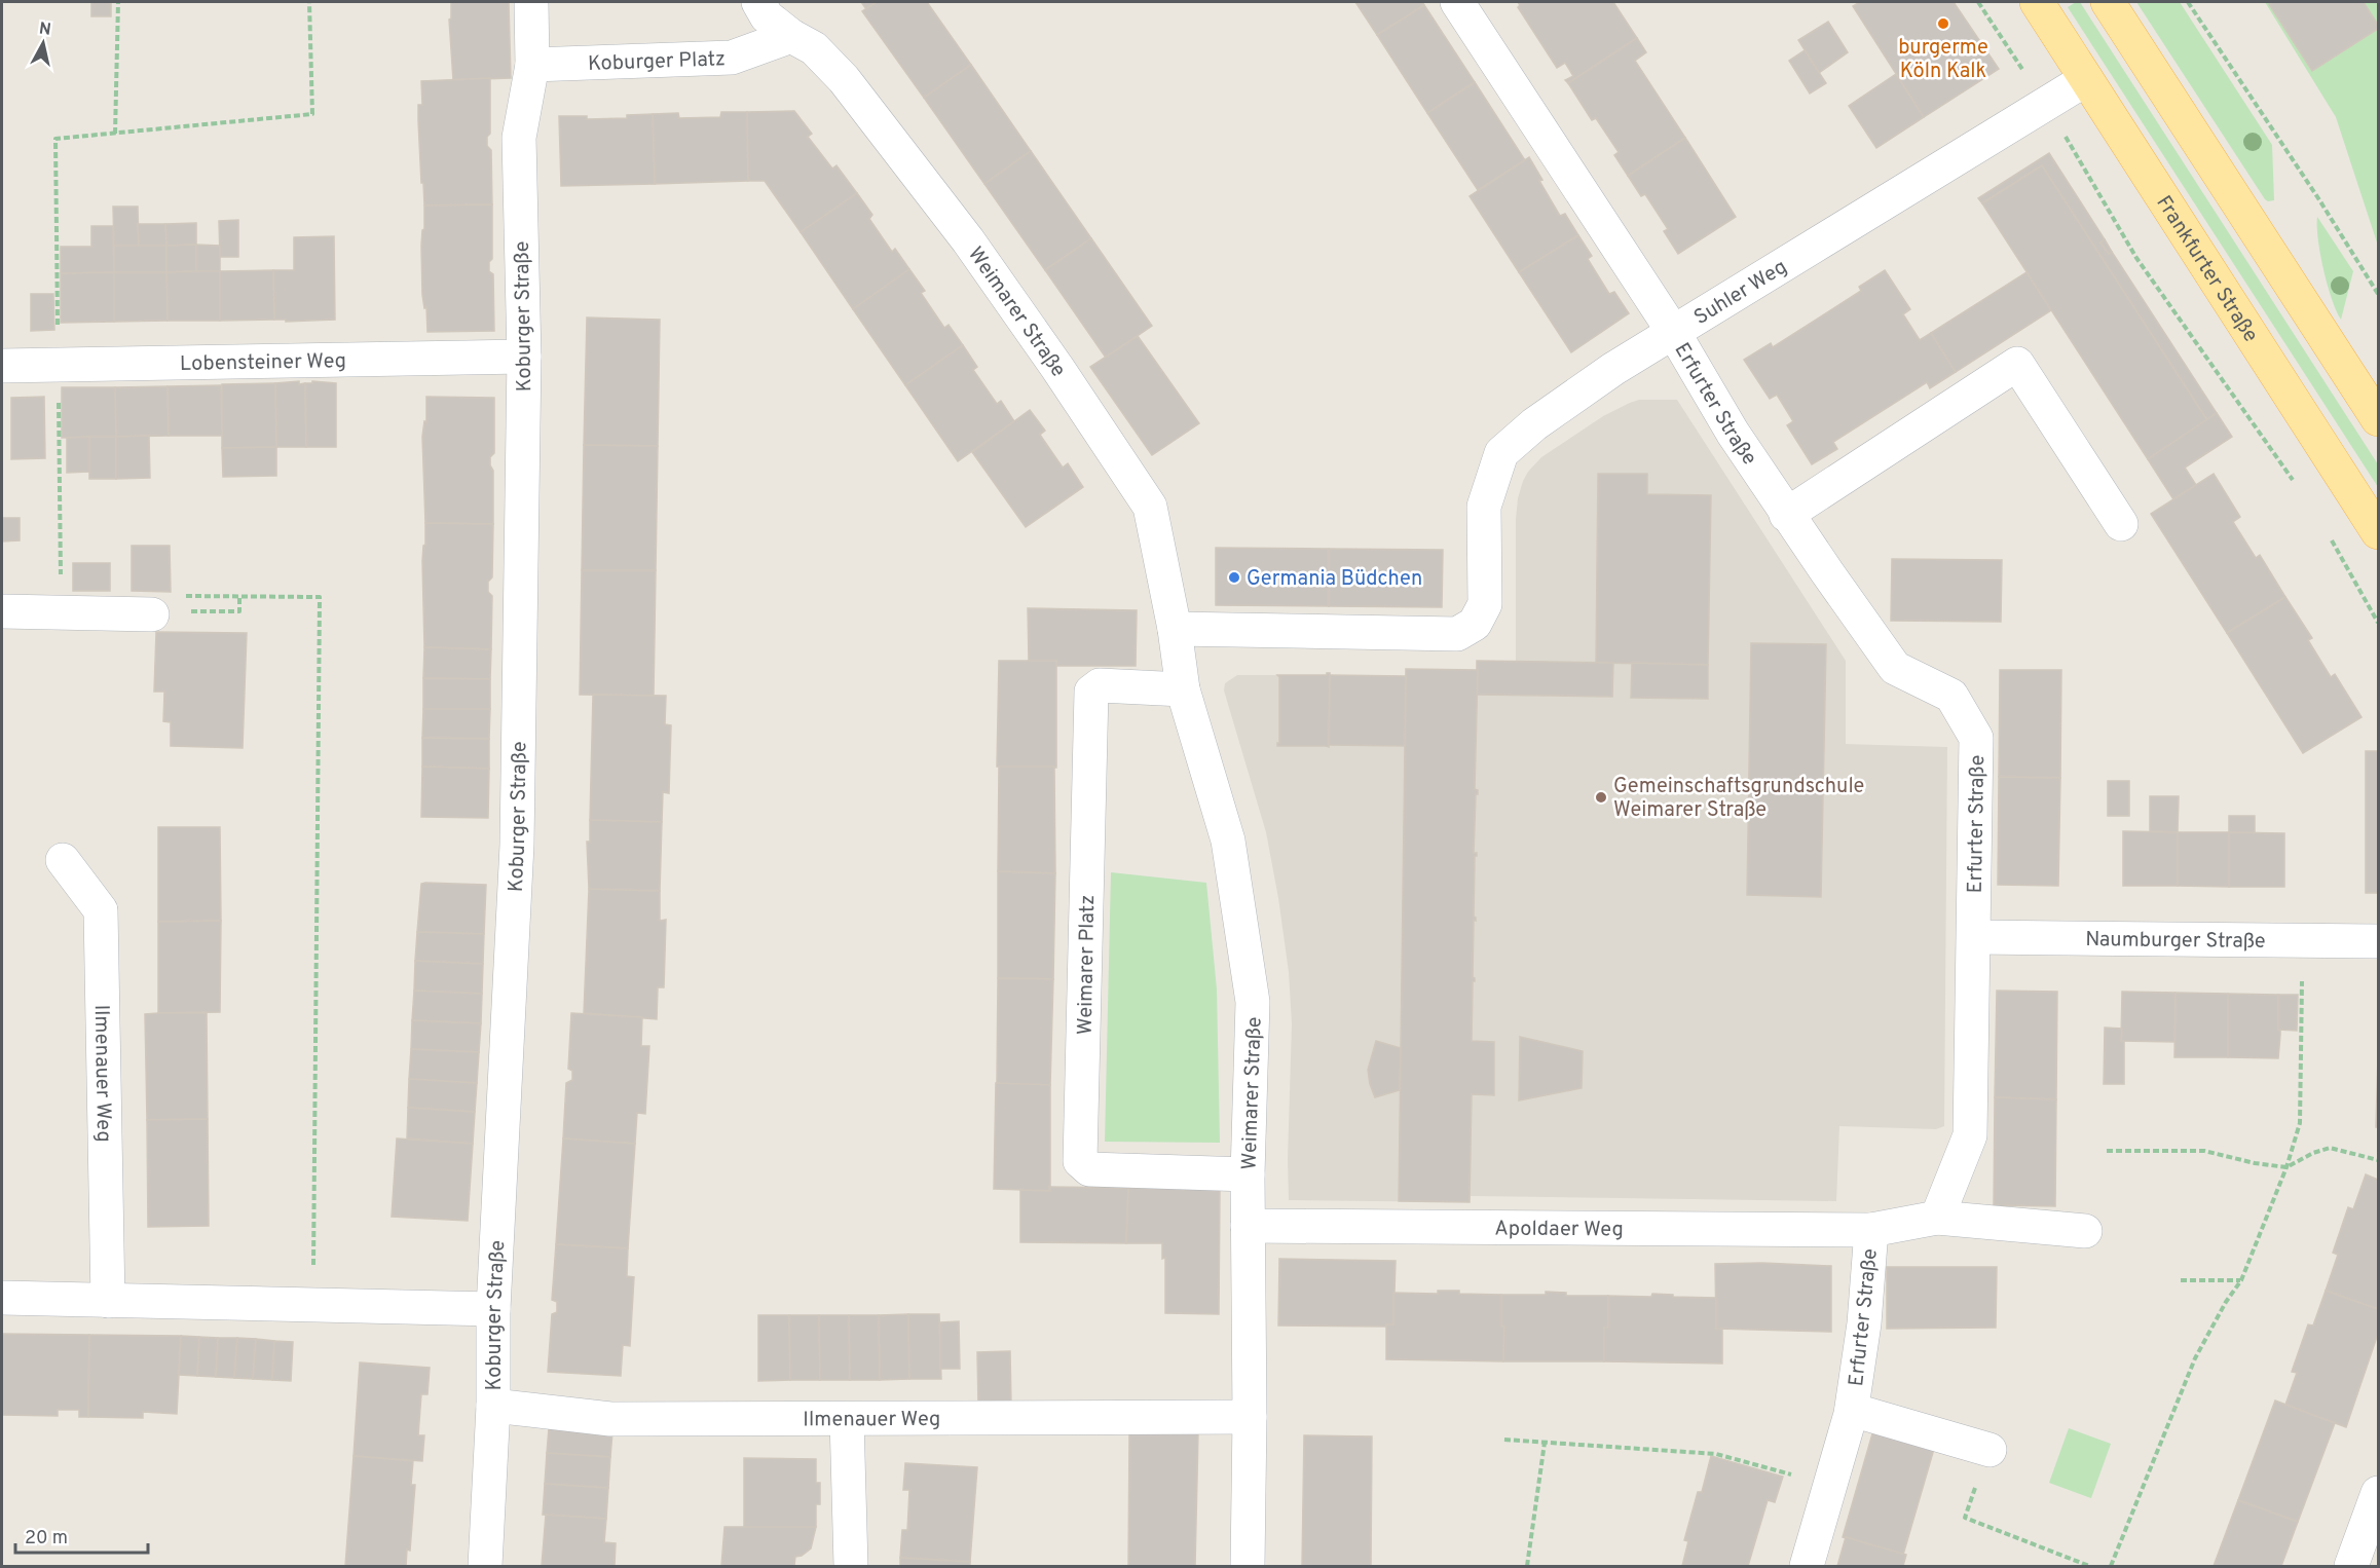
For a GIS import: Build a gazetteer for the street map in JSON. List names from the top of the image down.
{
  "streets": {
    "main road": ["Frankfurter Straße"],
    "street": [
      "Koburger Platz",
      "Suhler Weg",
      "Weimarer Straße",
      "Koburger Straße",
      "Lobensteiner Weg",
      "Erfurter Straße",
      "Naumburger Straße",
      "Weimarer Platz",
      "Ilmenauer Weg",
      "Apoldaer Weg"
    ]
  },
  "crossings": [
    ["Koburger Platz", "Weimarer Straße"],
    ["Koburger Platz", "Koburger Straße"],
    ["Frankfurter Straße", "Suhler Weg"],
    ["Suhler Weg", "Weimarer Straße"],
    ["Suhler Weg", "Erfurter Straße"],
    ["Weimarer Straße", "Weimarer Platz"],
    ["Weimarer Straße", "Ilmenauer Weg"],
    ["Weimarer Straße", "Apoldaer Weg"],
    ["Koburger Straße", "Lobensteiner Weg"],
    ["Koburger Straße", "Ilmenauer Weg"],
    ["Erfurter Straße", "Naumburger Straße"],
    ["Erfurter Straße", "Apoldaer Weg"]
  ],
  "places": ["burgerme Köln Kalk", "Germania Büdchen", "Gemeinschaftsgrundschule Weimarer Straße"],
  "scale_bar": "20 m",
  "north": "top"
}
